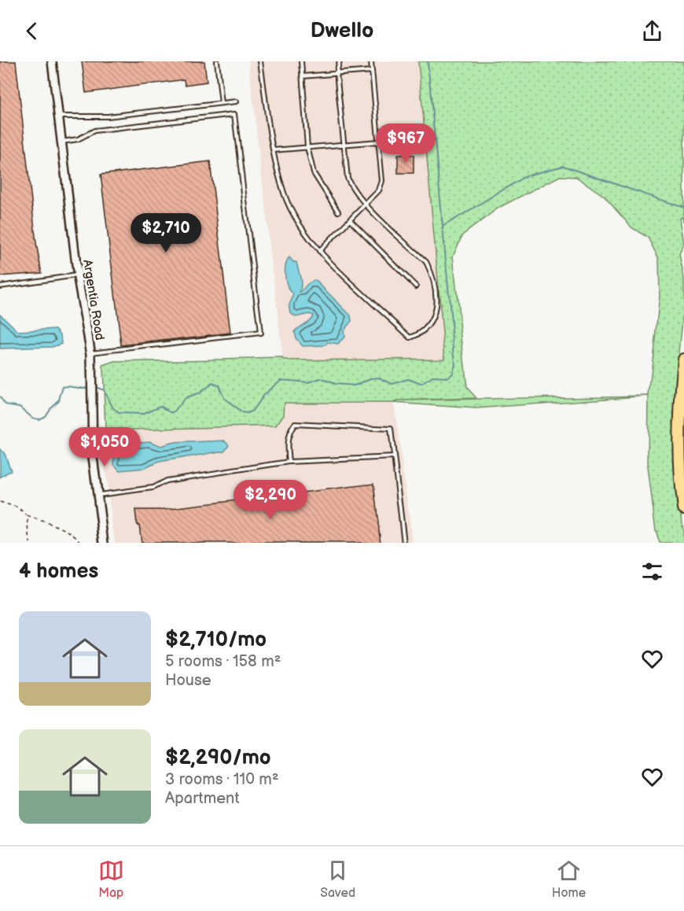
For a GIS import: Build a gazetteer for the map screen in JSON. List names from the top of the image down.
{
  "streets": {
    "street": ["Argentia Road"]
  },
  "page": {
    "header": "Dwello",
    "price": [
      "$967",
      "$2,710",
      "$1,050",
      "$2,290"
    ],
    "heading": "4 homes",
    "list": [
      {
        "name": "$2,710/mo",
        "note": "5 rooms · 158 m² · House"
      },
      {
        "name": "$2,290/mo",
        "note": "3 rooms · 110 m² · Apartment"
      }
    ],
    "tabs": ["Map", "Saved", "Home"]
  }
}
